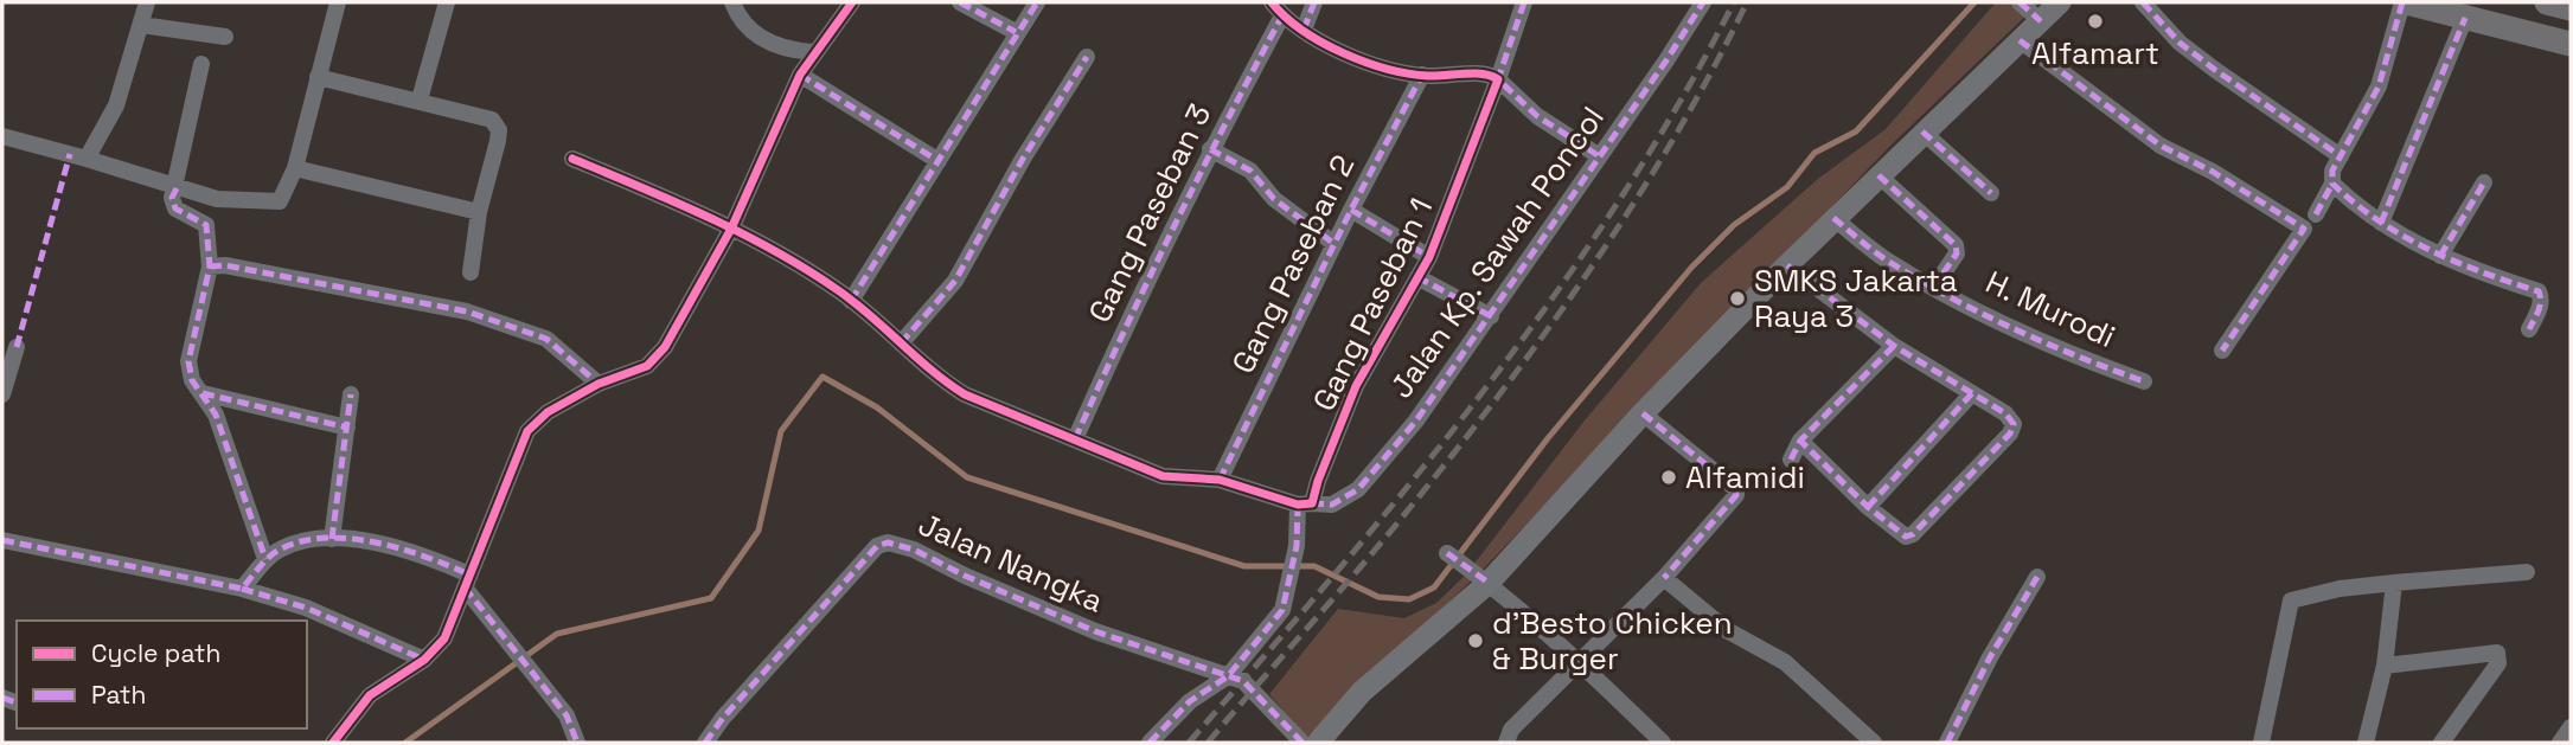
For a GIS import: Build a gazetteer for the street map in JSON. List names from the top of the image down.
{
  "streets": {
    "street": [
      "Gang Paseban 3",
      "Jalan Kp. Sawah Poncol",
      "Gang Paseban 2",
      "Gang Paseban 1",
      "H. Murodi",
      "Jalan Nangka"
    ]
  },
  "crossings": [
    ["Jalan Kp. Sawah Poncol", "Gang Paseban 1"],
    ["Gang Paseban 1", "Jalan Nangka"]
  ],
  "places": [
    "Alfamart",
    "SMKS Jakarta Raya 3",
    "Alfamidi",
    "d'Besto Chicken & Burger"
  ],
  "legend": ["Cycle path", "Path"]
}
